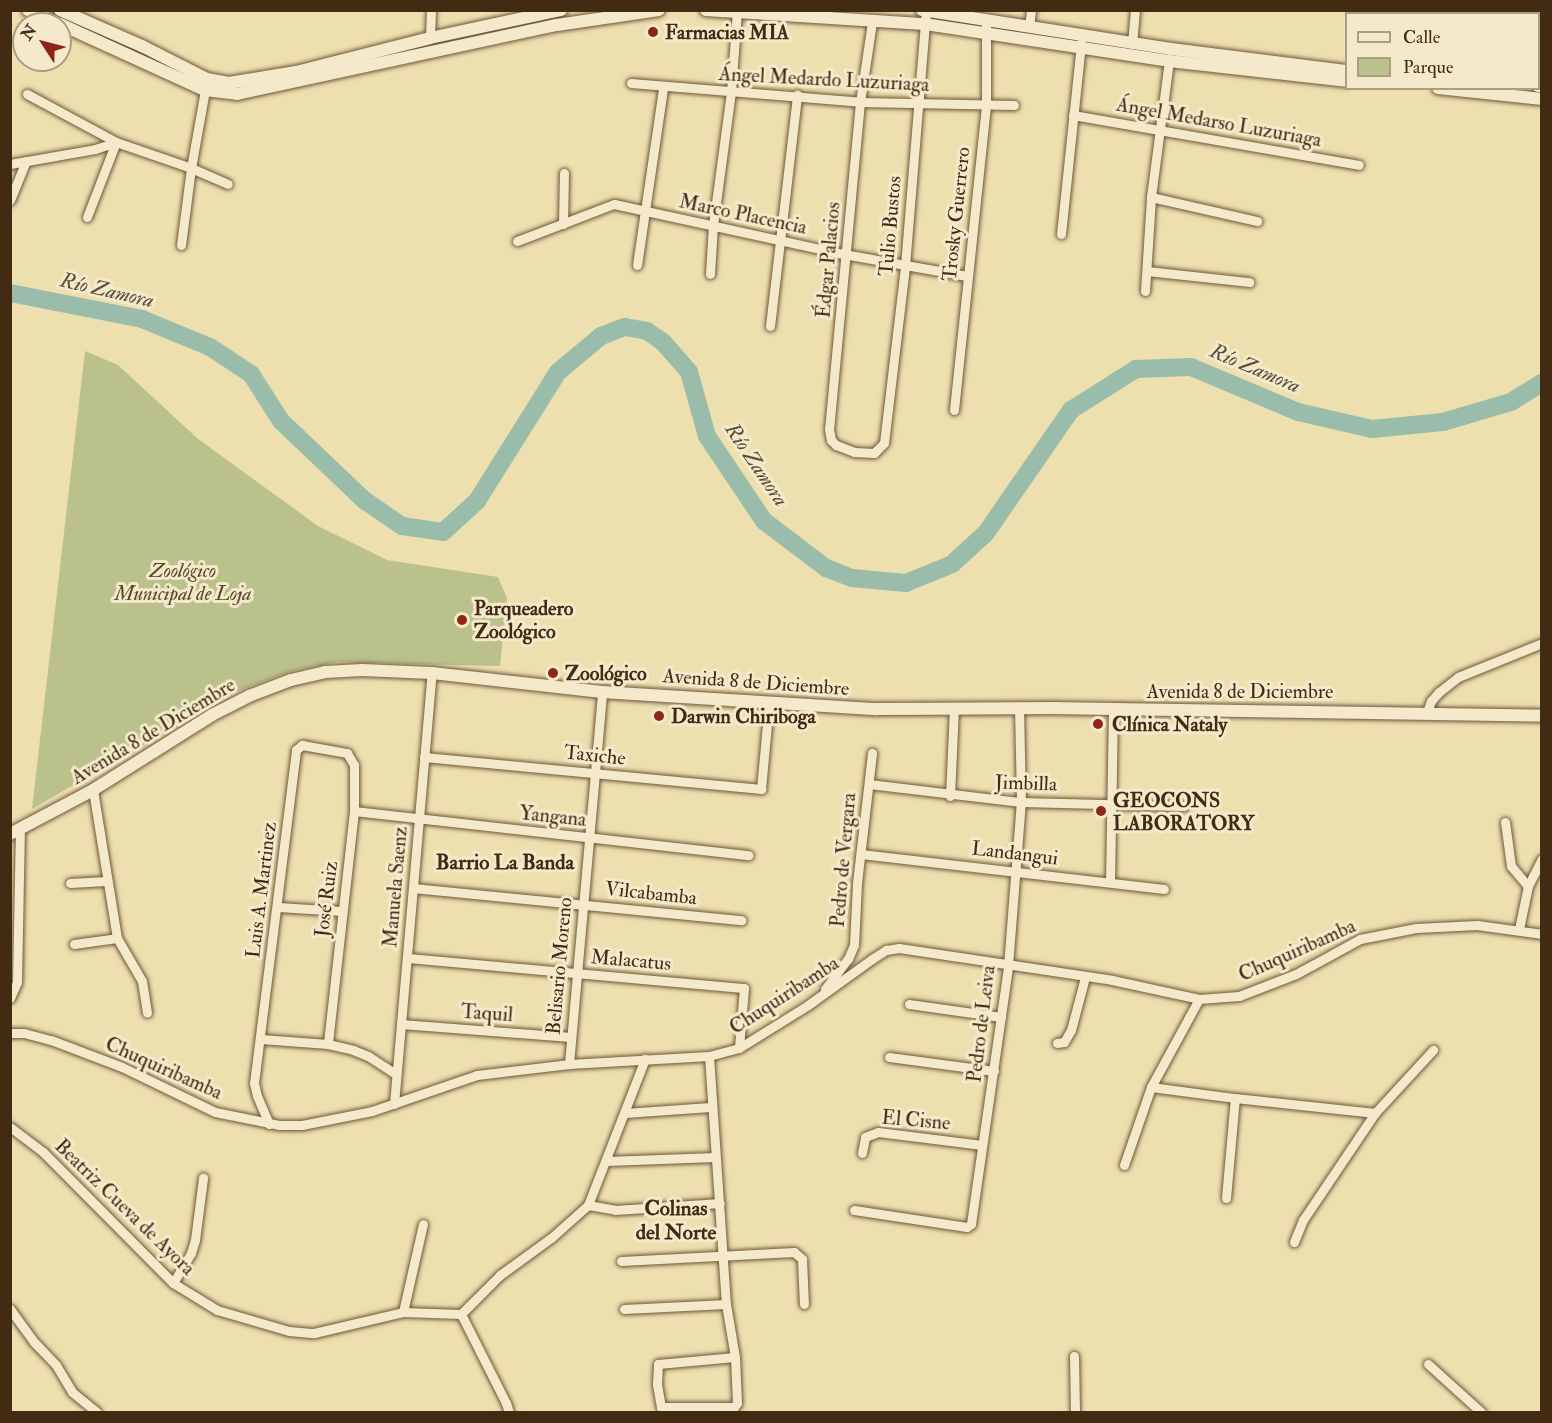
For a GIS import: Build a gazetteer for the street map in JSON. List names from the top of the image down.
{
  "streets": {
    "main road": ["Avenida 8 de Diciembre"],
    "street": [
      "Ángel Medardo Luzuriaga",
      "Ángel Medarso Luzuriaga",
      "Marco Placencia",
      "Trosky Guerrero",
      "Tulio Bustos",
      "Édgar Palacios",
      "Taxiche",
      "Jimbilla",
      "Yangana",
      "Landangui",
      "Pedro de Vergara",
      "Manuela Saenz",
      "Luis A. Martinez",
      "Vilcabamba",
      "José Ruiz",
      "Chuquiribamba",
      "Malacatus",
      "Belisario Moreno",
      "Taquil",
      "Pedro de Leiva",
      "El Cisne",
      "Beatriz Cueva de Ayora"
    ]
  },
  "crossings": [
    ["Ángel Medardo Luzuriaga", "Trosky Guerrero"],
    ["Ángel Medardo Luzuriaga", "Tulio Bustos"],
    ["Ángel Medardo Luzuriaga", "Édgar Palacios"],
    ["Marco Placencia", "Trosky Guerrero"],
    ["Marco Placencia", "Tulio Bustos"],
    ["Marco Placencia", "Édgar Palacios"],
    ["Tulio Bustos", "Édgar Palacios"],
    ["Avenida 8 de Diciembre", "Taxiche"],
    ["Avenida 8 de Diciembre", "Manuela Saenz"],
    ["Avenida 8 de Diciembre", "Belisario Moreno"],
    ["Avenida 8 de Diciembre", "Pedro de Leiva"],
    ["Taxiche", "Manuela Saenz"],
    ["Taxiche", "Belisario Moreno"],
    ["Jimbilla", "Pedro de Vergara"],
    ["Jimbilla", "Pedro de Leiva"],
    ["Yangana", "Manuela Saenz"],
    ["Yangana", "José Ruiz"],
    ["Yangana", "Belisario Moreno"],
    ["Landangui", "Pedro de Vergara"],
    ["Landangui", "Pedro de Leiva"],
    ["Pedro de Vergara", "Chuquiribamba"],
    ["Manuela Saenz", "Vilcabamba"],
    ["Manuela Saenz", "Chuquiribamba"],
    ["Manuela Saenz", "Malacatus"],
    ["Manuela Saenz", "Taquil"],
    ["Luis A. Martinez", "José Ruiz"],
    ["Luis A. Martinez", "Chuquiribamba"],
    ["Vilcabamba", "Belisario Moreno"],
    ["Chuquiribamba", "Malacatus"],
    ["Chuquiribamba", "Belisario Moreno"],
    ["Chuquiribamba", "Pedro de Leiva"],
    ["Malacatus", "Belisario Moreno"],
    ["Belisario Moreno", "Taquil"],
    ["Pedro de Leiva", "El Cisne"]
  ],
  "districts": ["Barrio La Banda", "Colinas del Norte"],
  "water": ["Río Zamora"],
  "parks": ["Zoológico Municipal de Loja"],
  "places": [
    "Farmacias MIA",
    "Parqueadero Zoológico",
    "Zoológico",
    "Darwin Chiriboga",
    "Clínica Nataly",
    "GEOCONS LABORATORY"
  ],
  "legend": ["Calle", "Parque"],
  "north": "top left"
}
